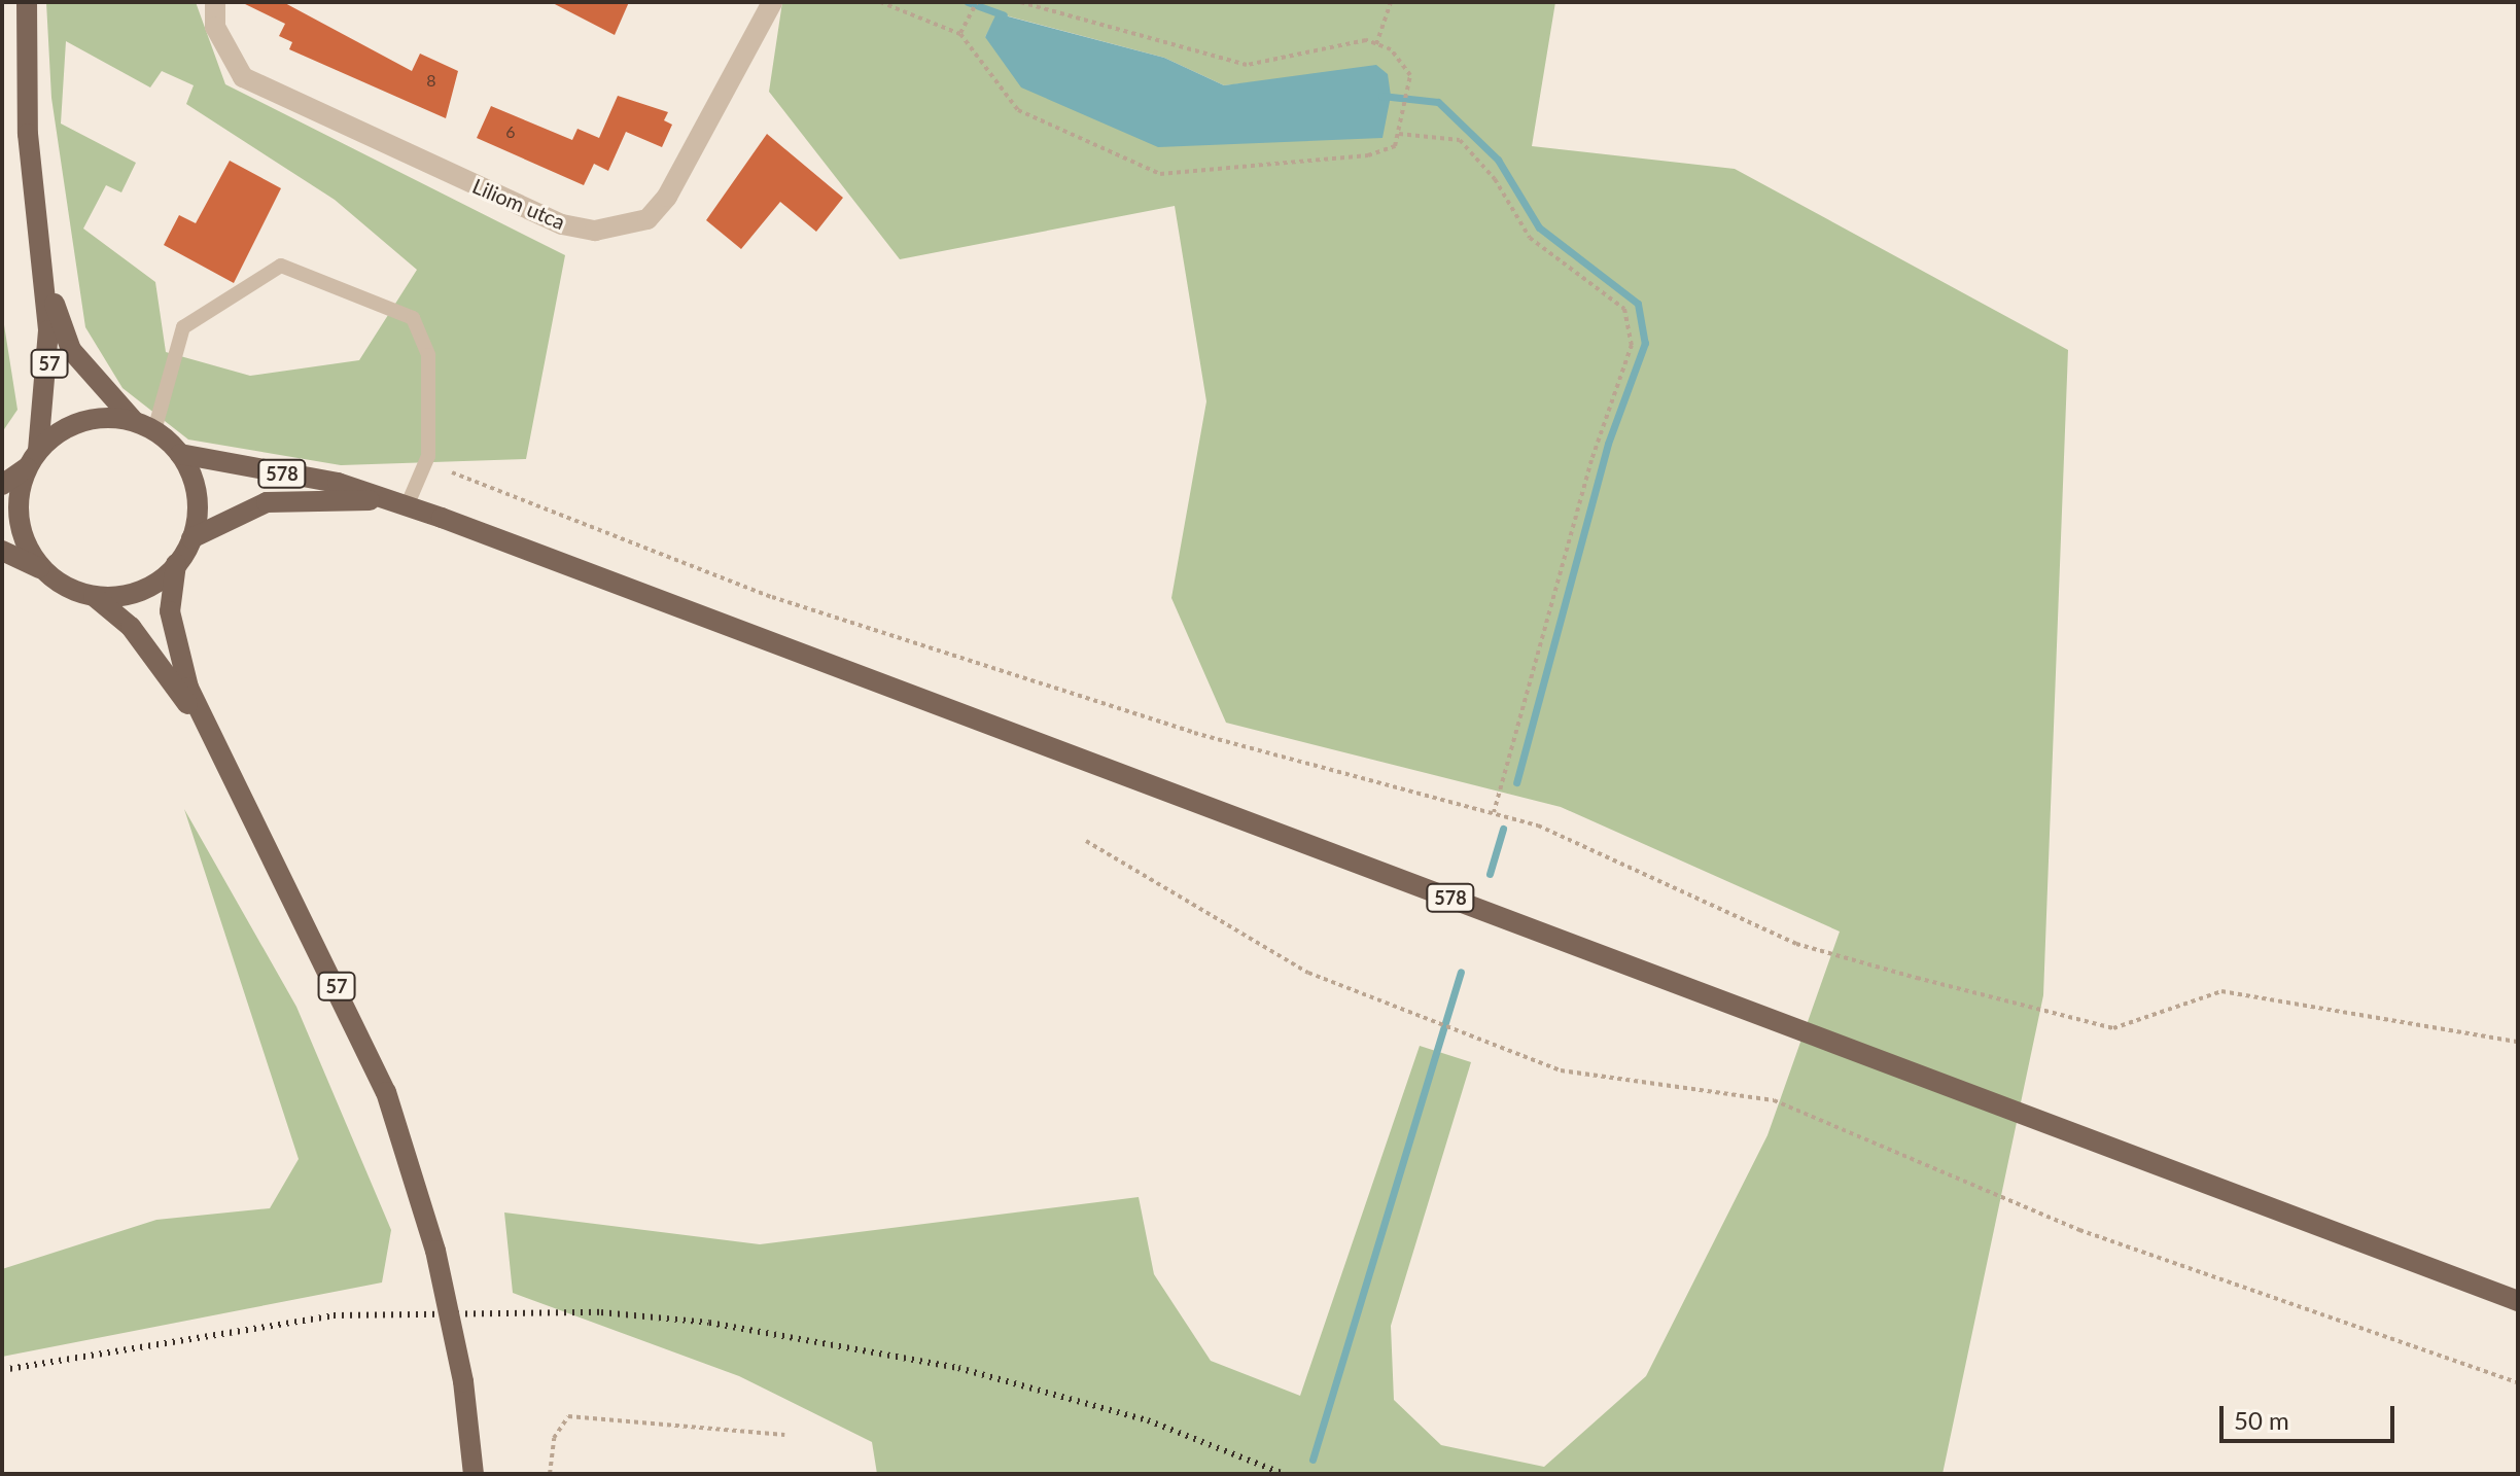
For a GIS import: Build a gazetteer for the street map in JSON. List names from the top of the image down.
{
  "streets": {
    "main road": ["57", "578"],
    "street": ["Liliom utca"]
  },
  "crossings": [
    ["57", "578"]
  ],
  "house_numbers": ["8", "6"],
  "scale_bar": "50 m"
}
